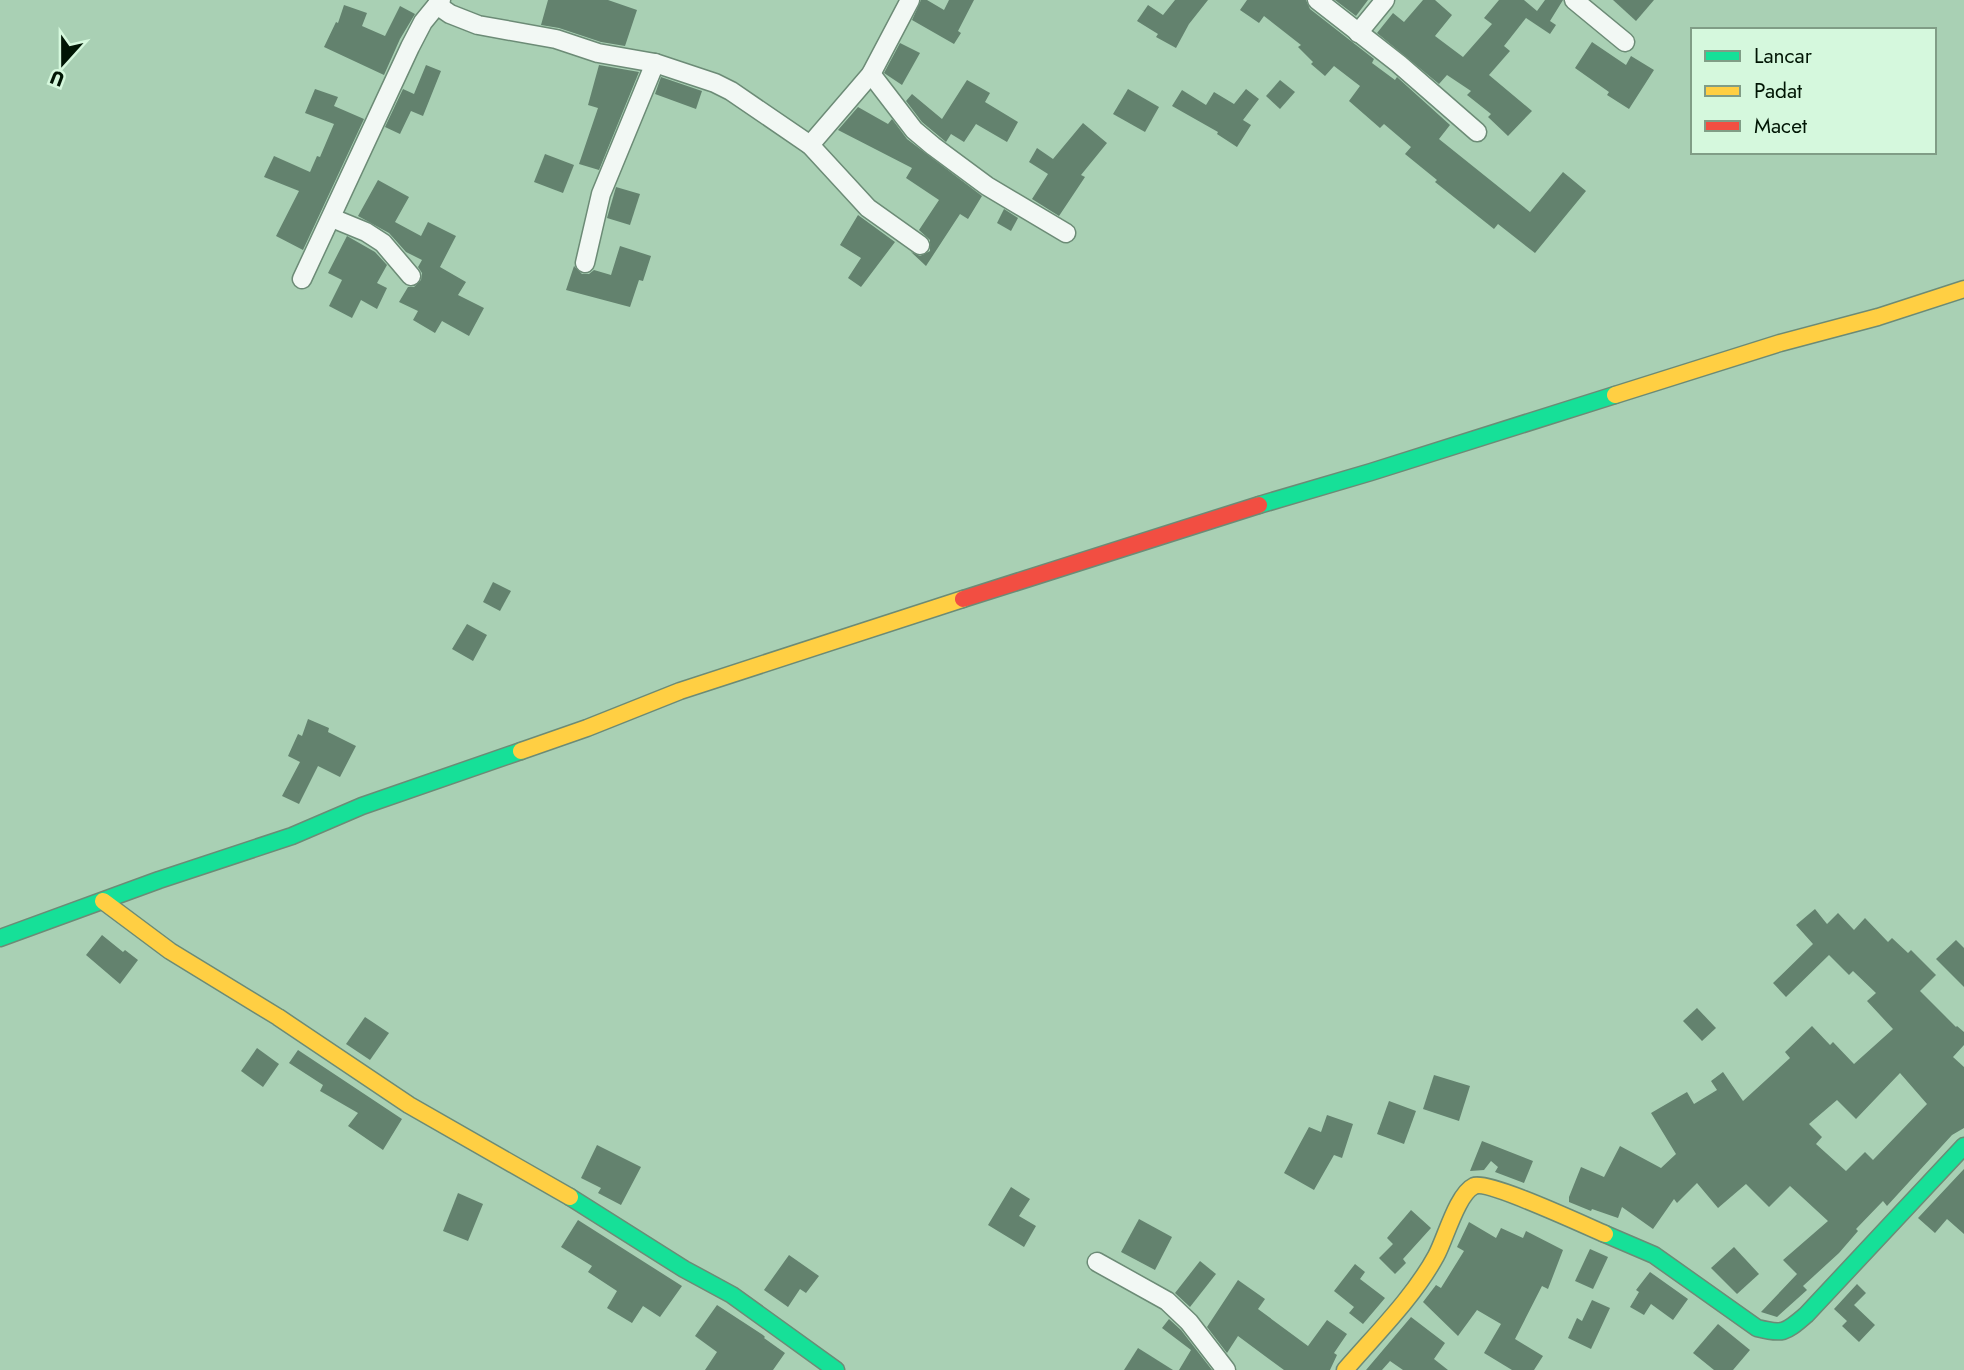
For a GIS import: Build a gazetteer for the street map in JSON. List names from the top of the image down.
{
  "legend": ["Lancar", "Padat", "Macet"],
  "north": "bottom"
}
